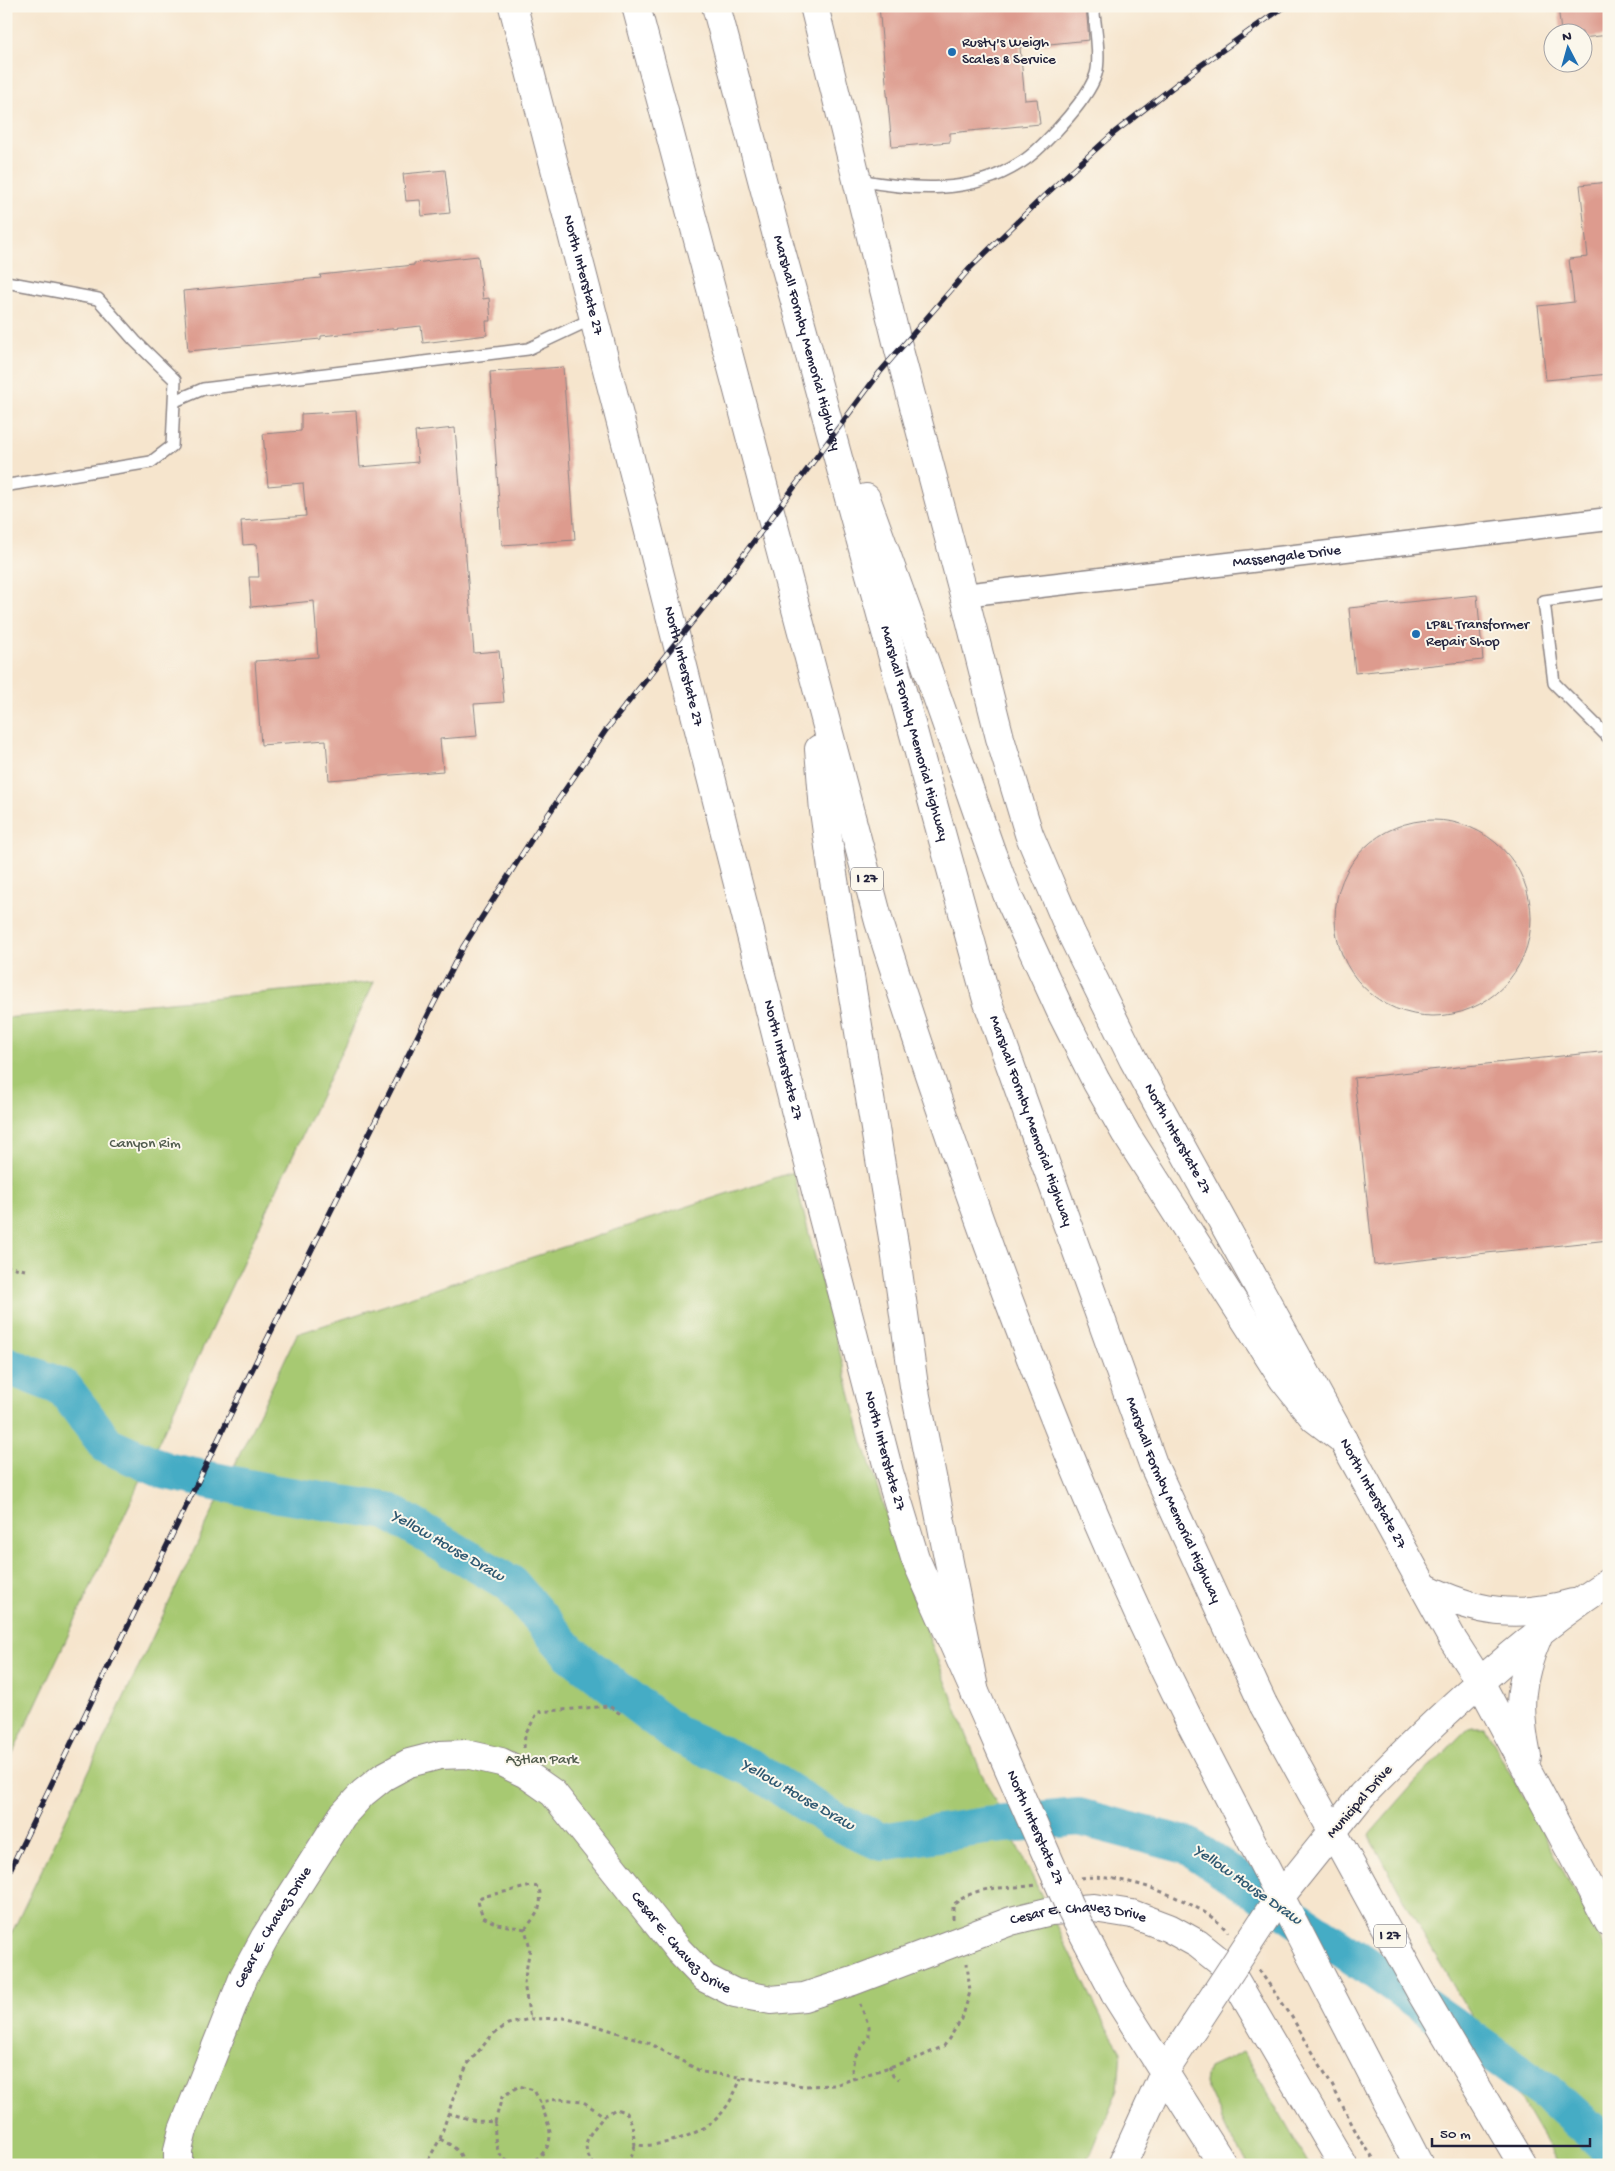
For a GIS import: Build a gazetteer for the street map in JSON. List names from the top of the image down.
{
  "streets": {
    "main road": [
      "North Interstate 27",
      "Marshall Formby Memorial Highway",
      "I 27",
      "Municipal Drive",
      "Cesar E. Chavez Drive"
    ],
    "street": ["Massengale Drive"]
  },
  "crossings": [
    ["North Interstate 27", "Massengale Drive"],
    ["North Interstate 27", "Municipal Drive"]
  ],
  "water": ["Yellow House Draw"],
  "parks": ["Canyon Rim", "Aztlan Park"],
  "places": ["Rusty's Weigh Scales & Service", "LP&L Transformer Repair Shop"],
  "scale_bar": "50 m",
  "north": "top"
}
